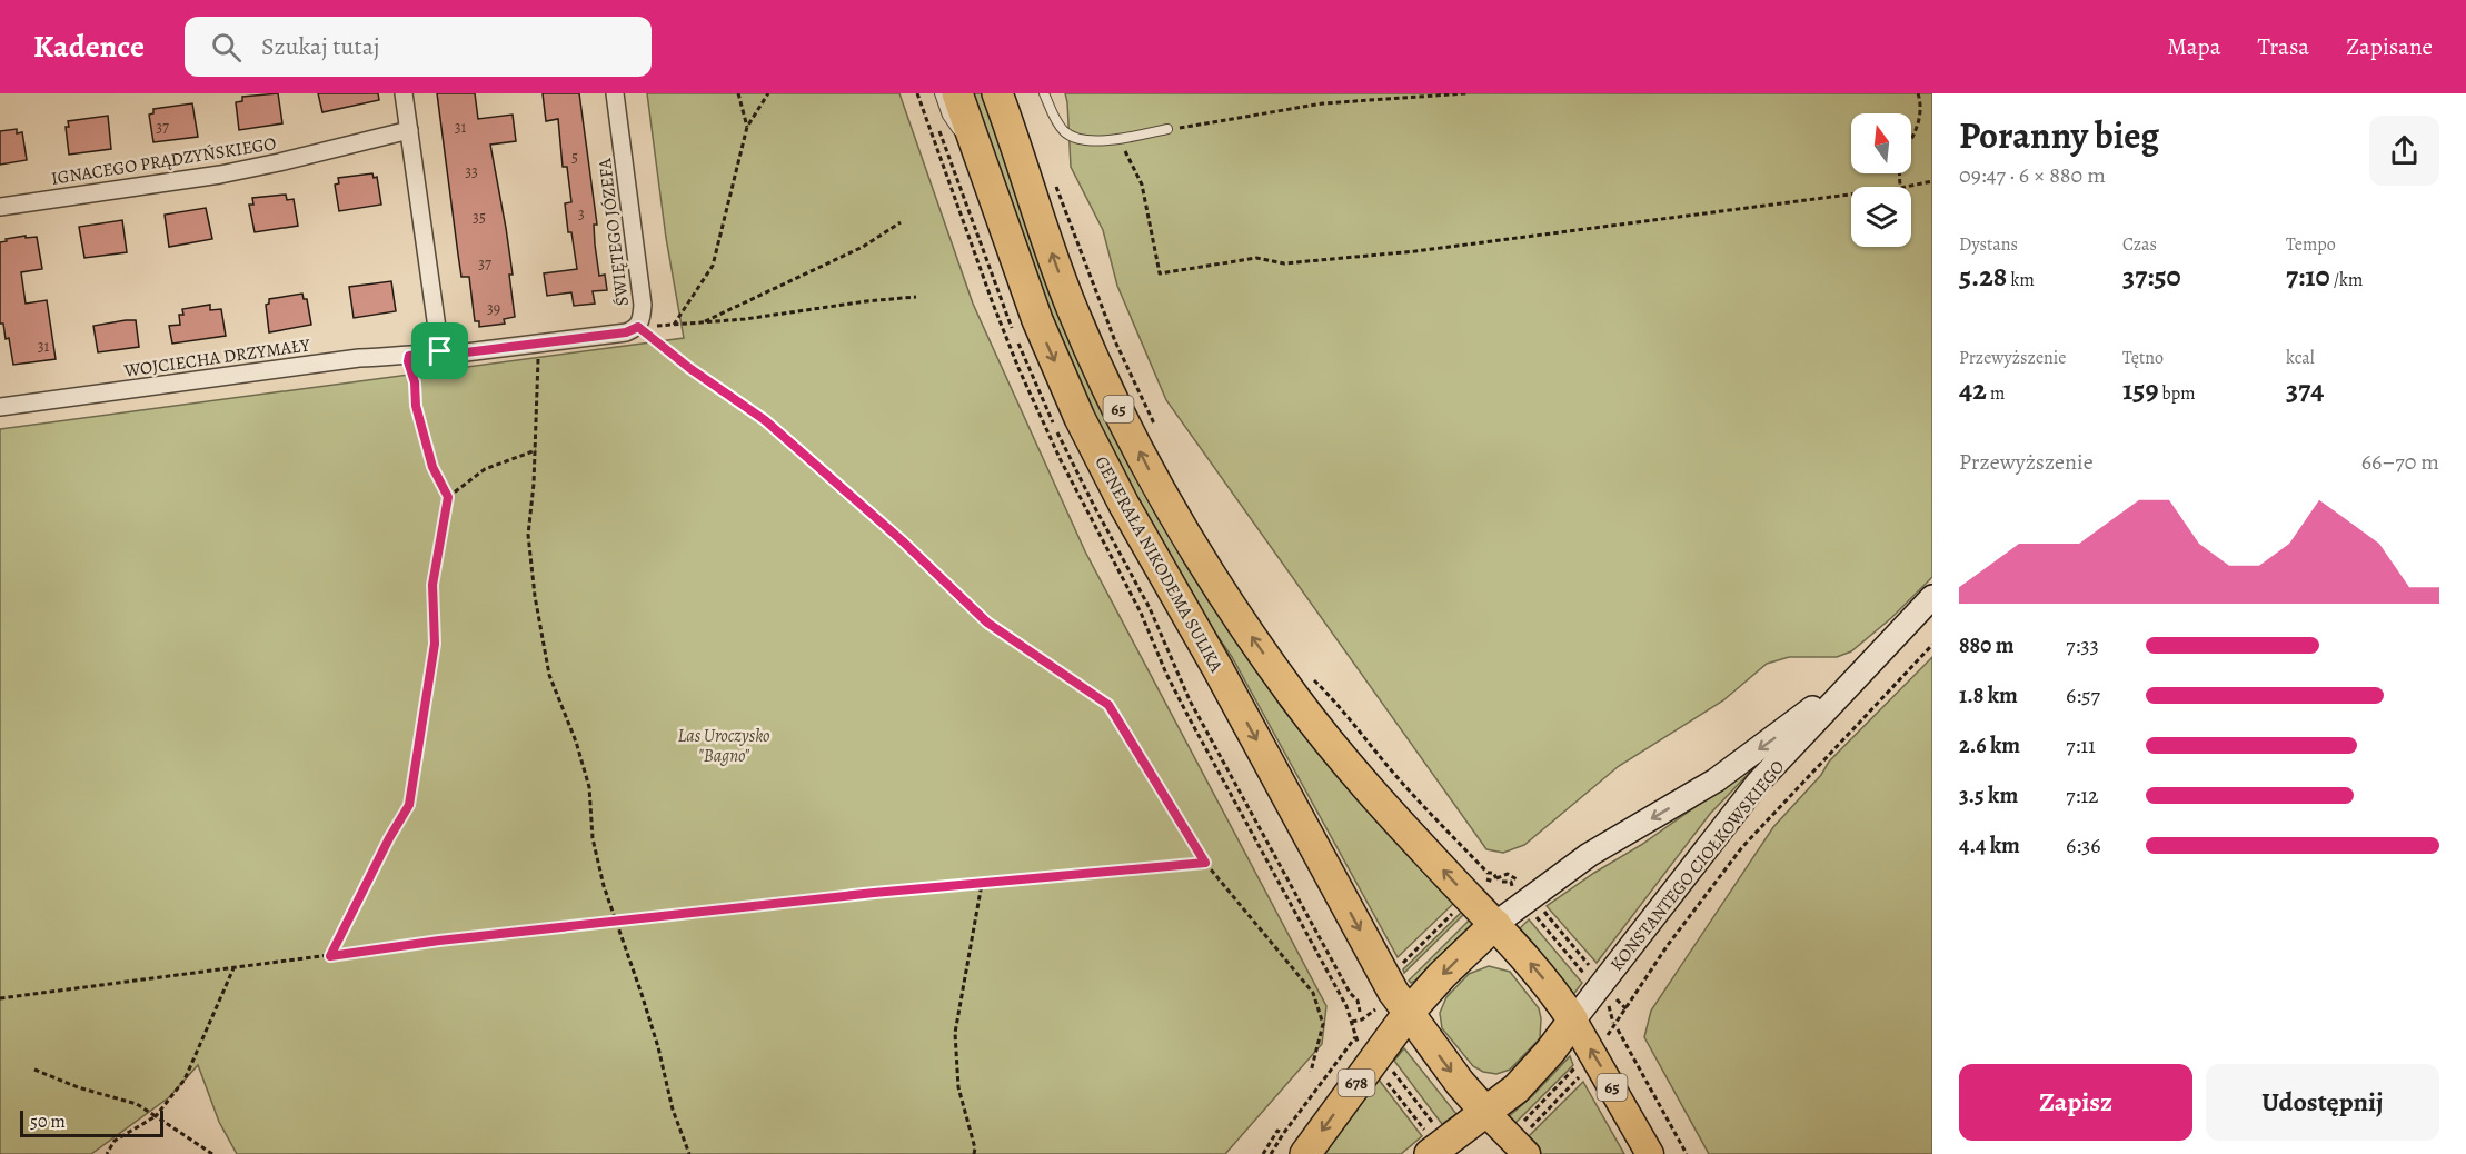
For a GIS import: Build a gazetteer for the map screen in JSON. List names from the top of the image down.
{
  "streets": {
    "highway": ["65", "GENERAŁA NIKODEMA SULIKA", "678"],
    "street": [
      "IGNACEGO PRĄDZYŃSKIEGO",
      "ŚWIĘTEGO JÓZEFA",
      "WOJCIECHA DRZYMAŁY",
      "KONSTANTEGO CIOŁKOWSKIEGO"
    ]
  },
  "crossings": [
    ["ŚWIĘTEGO JÓZEFA", "WOJCIECHA DRZYMAŁY"],
    ["65", "GENERAŁA NIKODEMA SULIKA"],
    ["65", "KONSTANTEGO CIOŁKOWSKIEGO"],
    ["65", "678"],
    ["GENERAŁA NIKODEMA SULIKA", "KONSTANTEGO CIOŁKOWSKIEGO"],
    ["GENERAŁA NIKODEMA SULIKA", "678"],
    ["KONSTANTEGO CIOŁKOWSKIEGO", "678"]
  ],
  "parks": ["Las Uroczysko \"Bagno\""],
  "house_numbers": [
    "37",
    "31",
    "5",
    "33",
    "3",
    "35",
    "37",
    "39",
    "31"
  ],
  "scale_bar": "50 m",
  "north": "top",
  "page": {
    "header": "Kadence",
    "search": "Szukaj tutaj",
    "nav": ["Mapa", "Trasa", "Zapisane"],
    "heading": ["Poranny bieg", "09:47 · 6 × 880 m"],
    "stats": [
      ["Dystans", "5.28 km"],
      ["Czas", "37:50"],
      ["Tempo", "7:10 /km"],
      ["Przewyższenie", "42 m"],
      ["Tętno", "159 bpm"],
      ["kcal", "374"]
    ],
    "chart": ["Przewyższenie", "66–70 m"],
    "list": [
      {
        "name": "880 m",
        "note": "7:33"
      },
      {
        "name": "1.8 km",
        "note": "6:57"
      },
      {
        "name": "2.6 km",
        "note": "7:11"
      },
      {
        "name": "3.5 km",
        "note": "7:12"
      },
      {
        "name": "4.4 km",
        "note": "6:36"
      }
    ],
    "buttons": ["Zapisz", "Udostępnij"],
    "scale": "50 m"
  }
}
